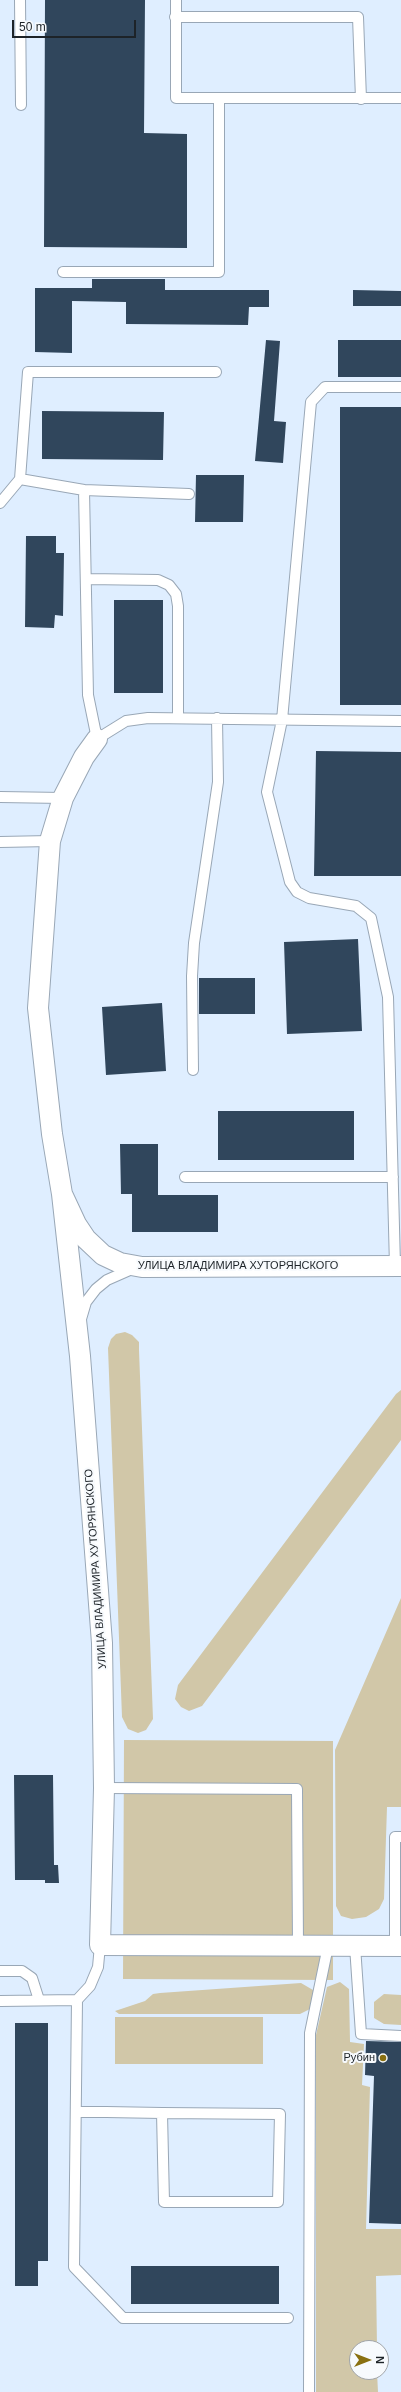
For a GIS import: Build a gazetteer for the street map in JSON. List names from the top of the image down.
{
  "streets": {
    "street": ["УЛИЦА ВЛАДИМИРА ХУТОРЯНСКОГО"]
  },
  "places": ["Рубин"],
  "scale_bar": "50 m",
  "north": "right"
}
